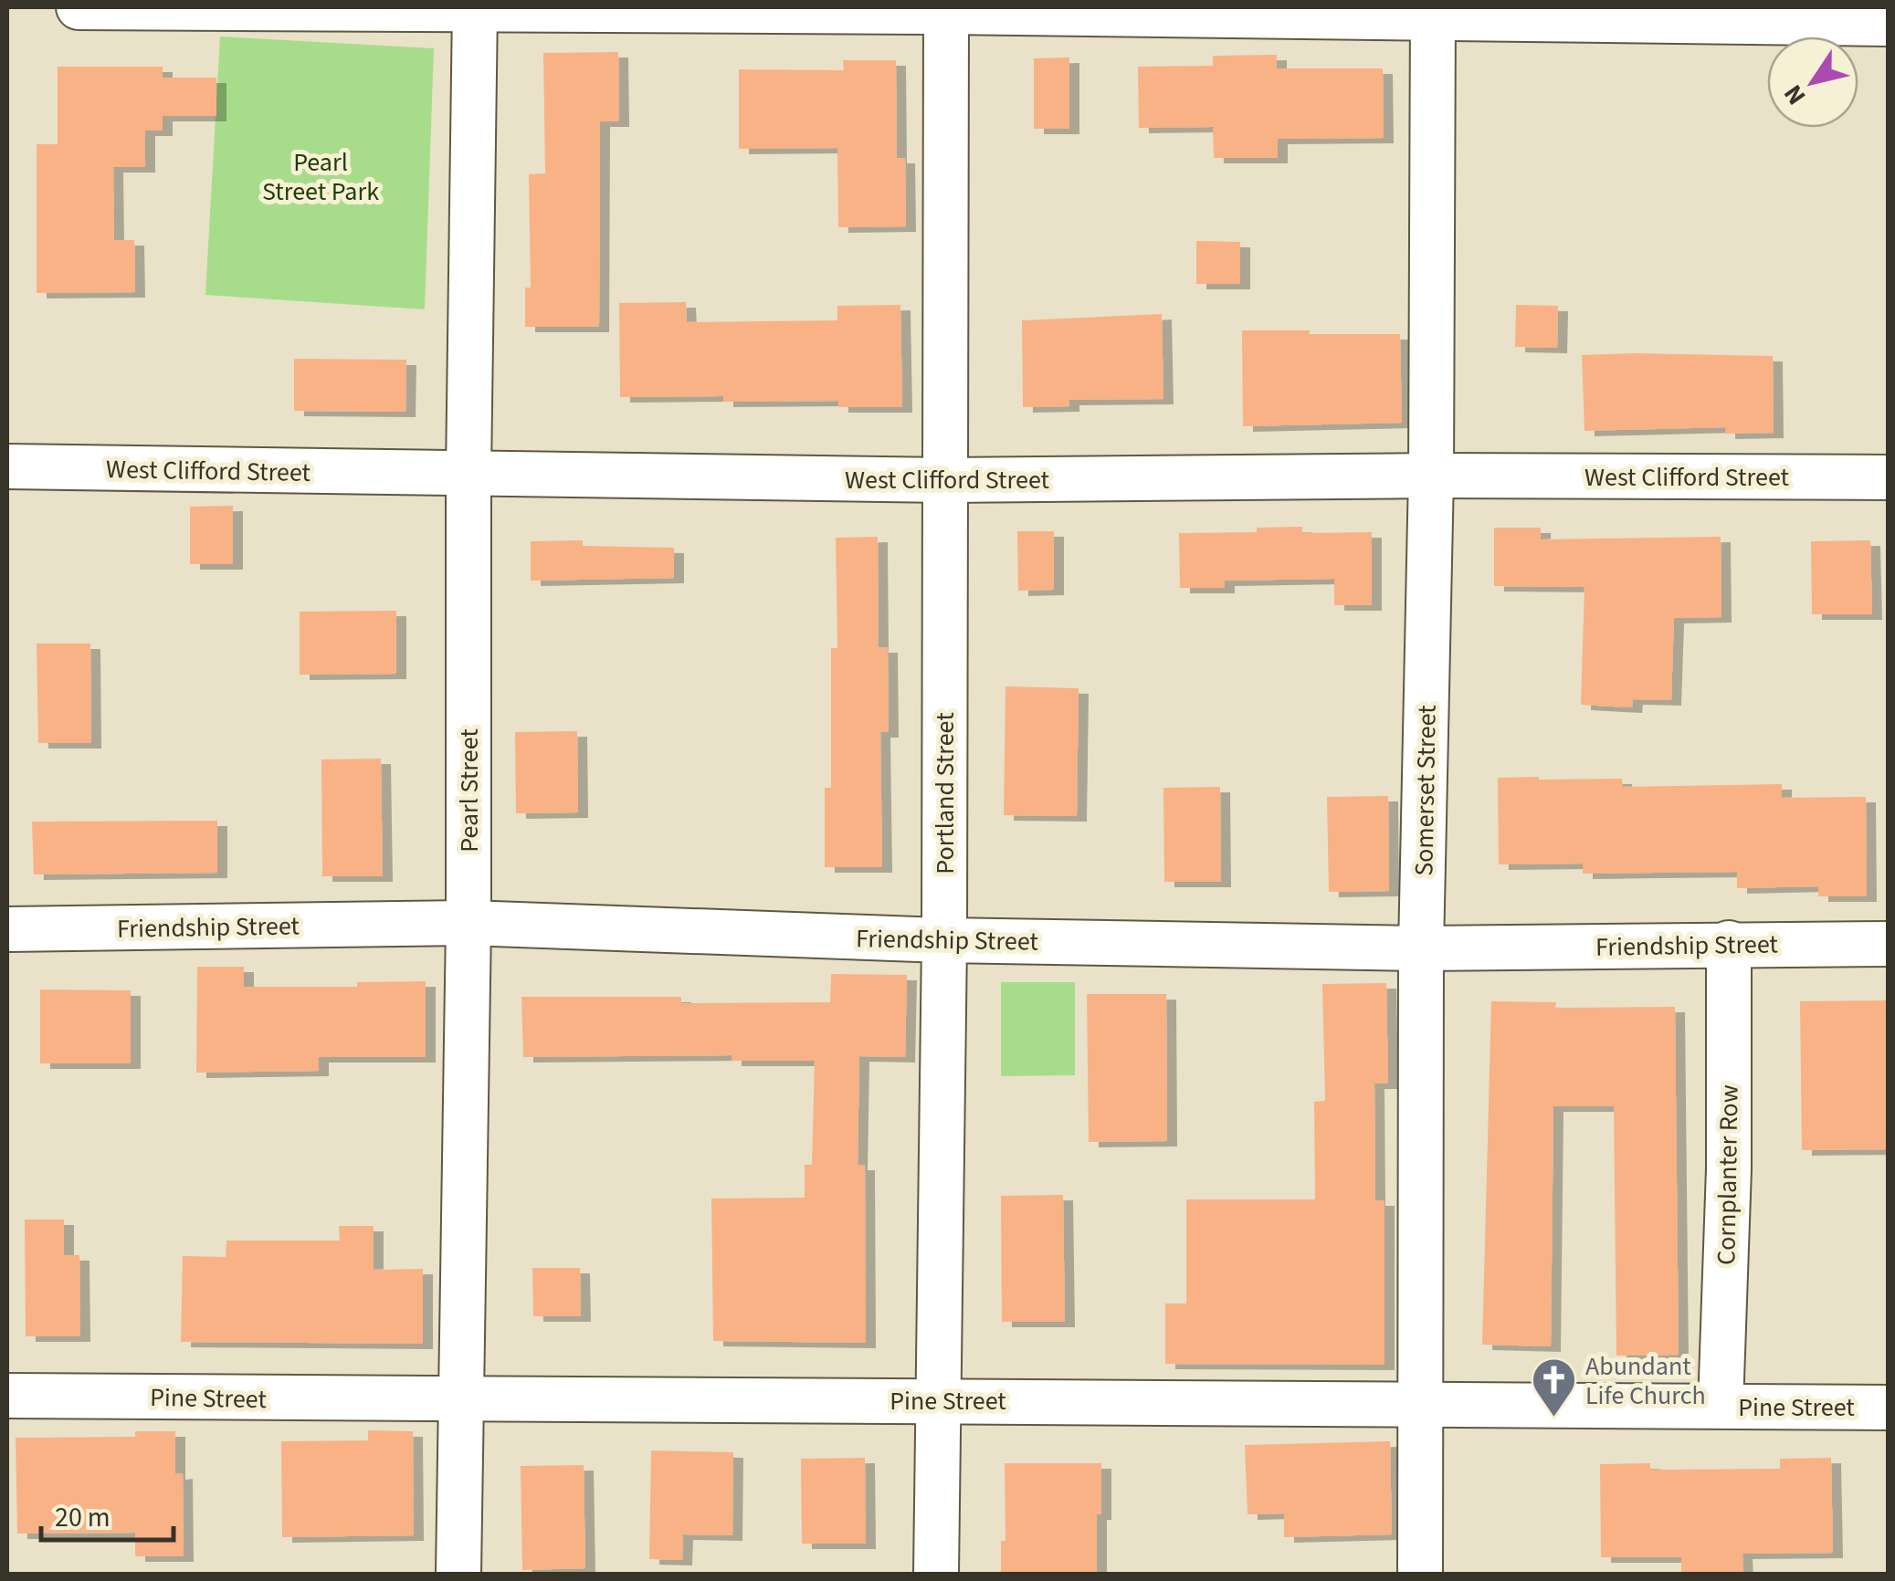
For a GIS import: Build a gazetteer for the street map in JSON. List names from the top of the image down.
{
  "streets": {
    "street": [
      "West Clifford Street",
      "Pearl Street",
      "Somerset Street",
      "Portland Street",
      "Friendship Street",
      "Cornplanter Row",
      "Pine Street"
    ]
  },
  "crossings": [
    ["West Clifford Street", "Pearl Street"],
    ["West Clifford Street", "Somerset Street"],
    ["West Clifford Street", "Portland Street"],
    ["Pearl Street", "Friendship Street"],
    ["Pearl Street", "Pine Street"],
    ["Somerset Street", "Friendship Street"],
    ["Somerset Street", "Pine Street"],
    ["Portland Street", "Friendship Street"],
    ["Portland Street", "Pine Street"],
    ["Friendship Street", "Cornplanter Row"],
    ["Cornplanter Row", "Pine Street"]
  ],
  "parks": ["Pearl Street Park"],
  "places": {
    "church": ["Abundant Life Church"]
  },
  "scale_bar": "20 m",
  "north": "bottom left"
}
